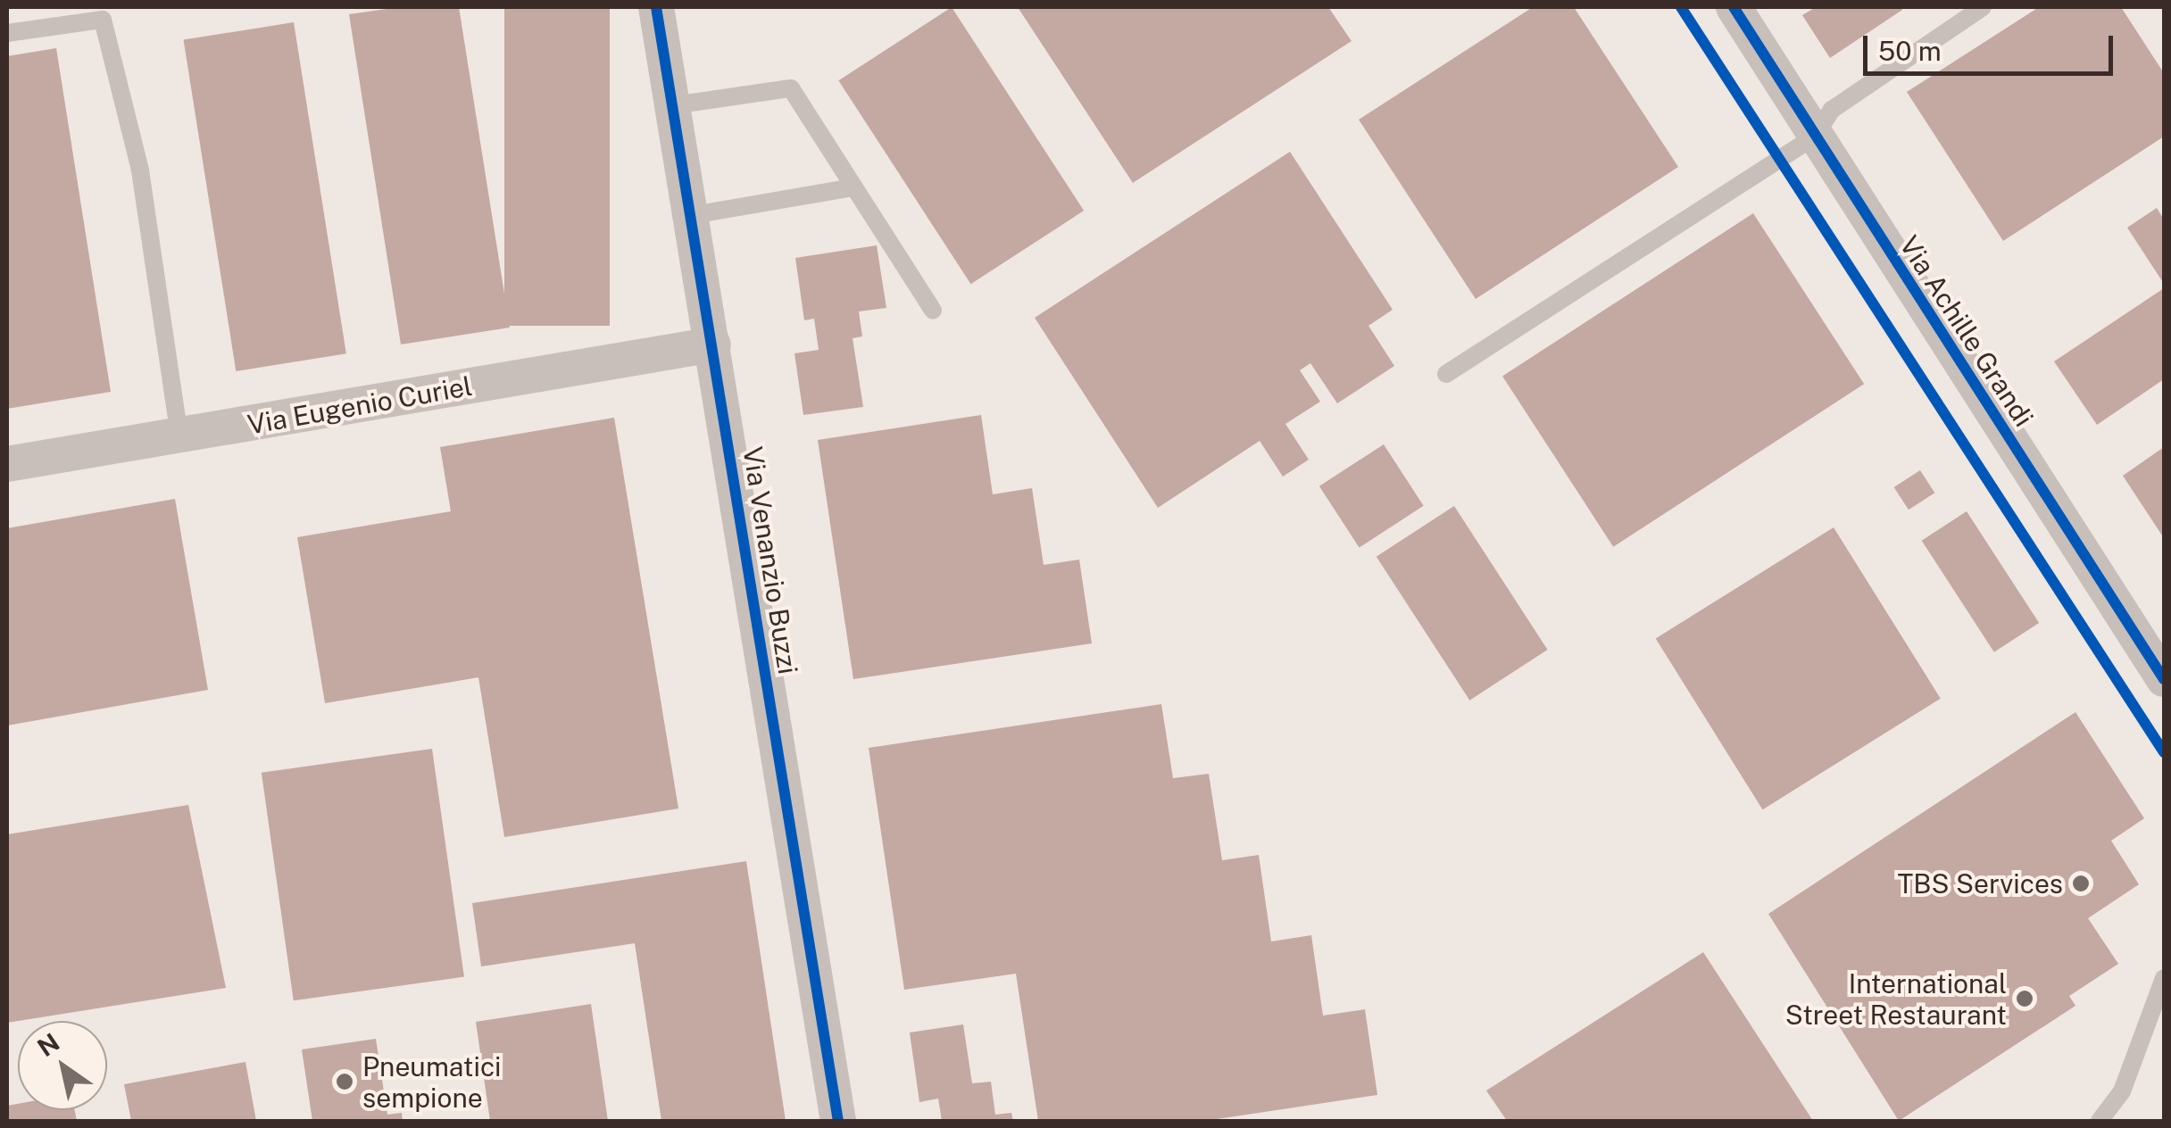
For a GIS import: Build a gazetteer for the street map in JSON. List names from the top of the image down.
{
  "streets": {
    "street": ["Via Achille Grandi", "Via Eugenio Curiel", "Via Venanzio Buzzi"]
  },
  "crossings": [
    ["Via Eugenio Curiel", "Via Venanzio Buzzi"]
  ],
  "places": ["TBS Services", "International Street Restaurant", "Pneumatici sempione"],
  "scale_bar": "50 m",
  "north": "top left"
}
